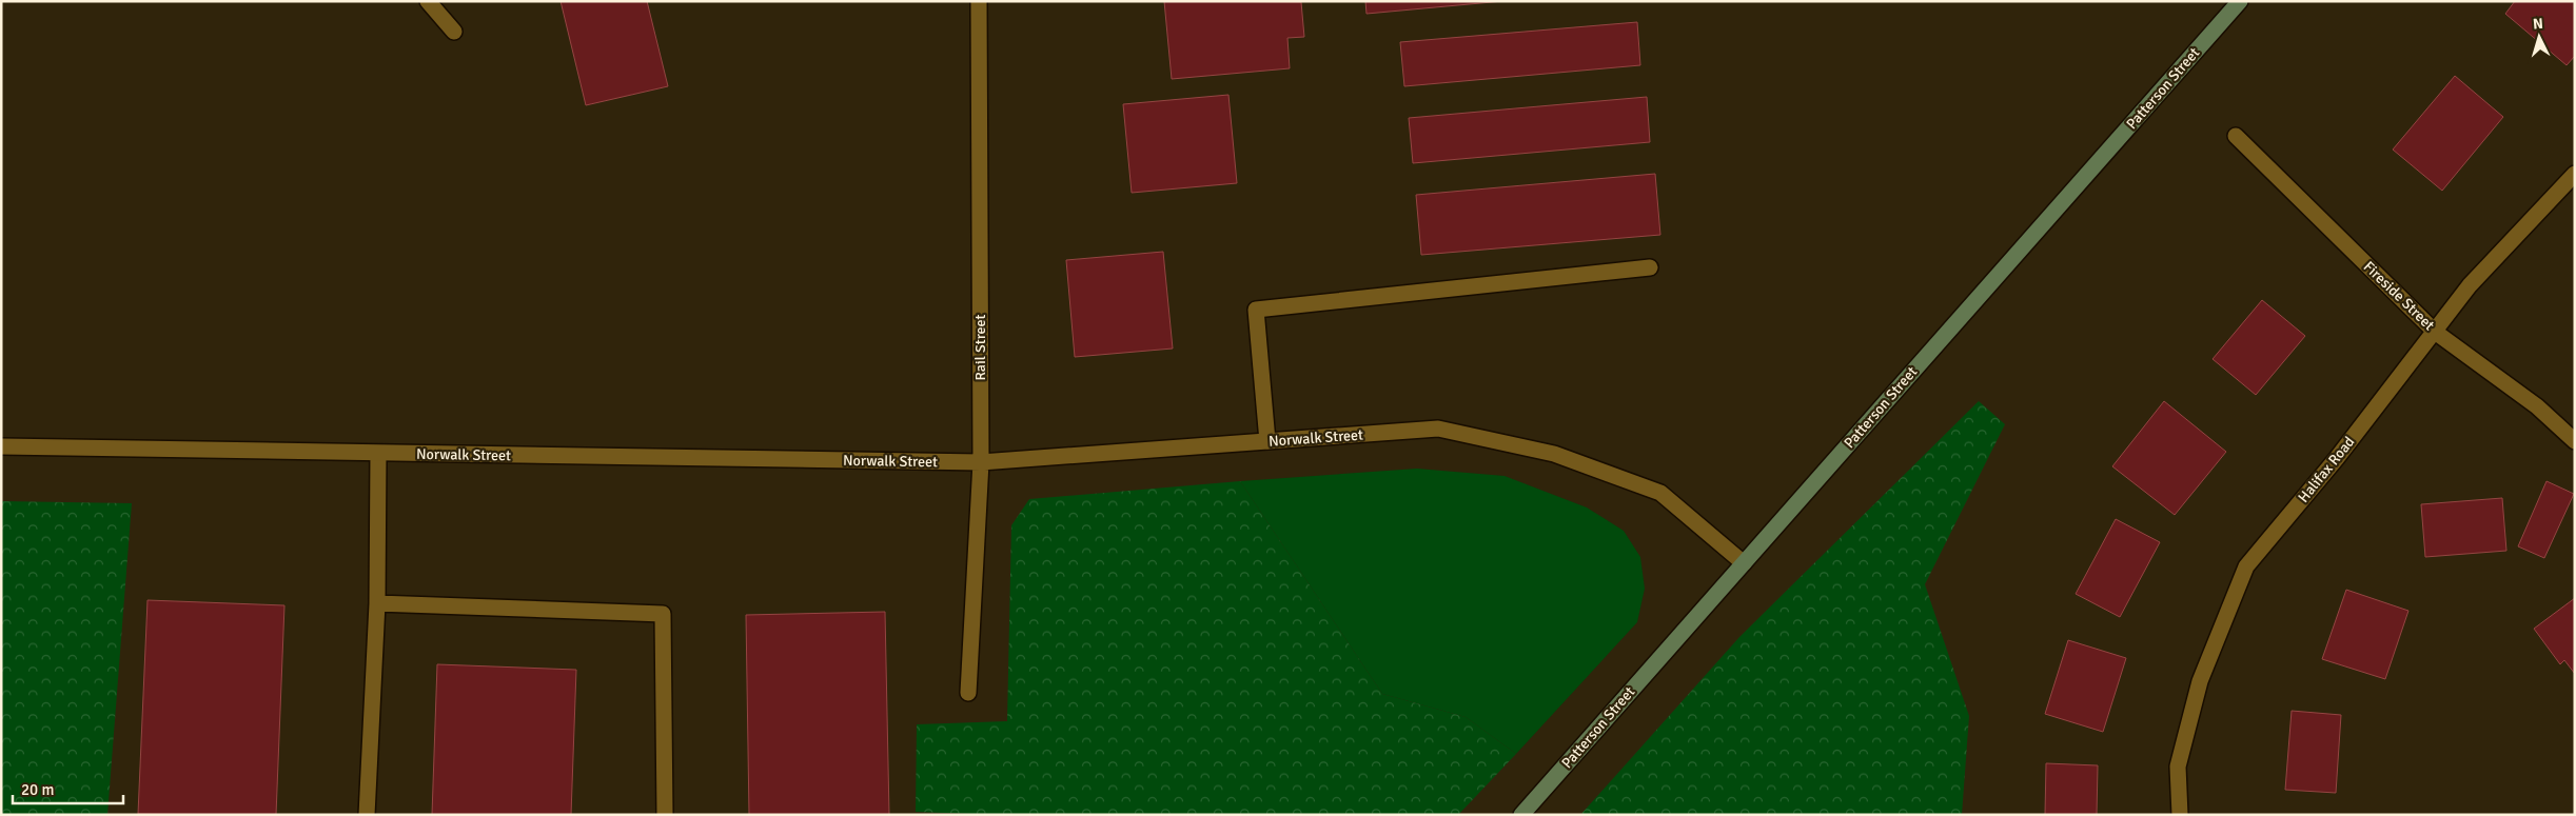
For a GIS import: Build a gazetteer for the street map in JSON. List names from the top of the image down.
{
  "streets": {
    "main road": ["Patterson Street"],
    "street": [
      "Fireside Street",
      "Rail Street",
      "Norwalk Street",
      "Halifax Road"
    ]
  },
  "crossings": [
    ["Patterson Street", "Norwalk Street"],
    ["Fireside Street", "Halifax Road"],
    ["Rail Street", "Norwalk Street"]
  ],
  "scale_bar": "20 m",
  "north": "top"
}
